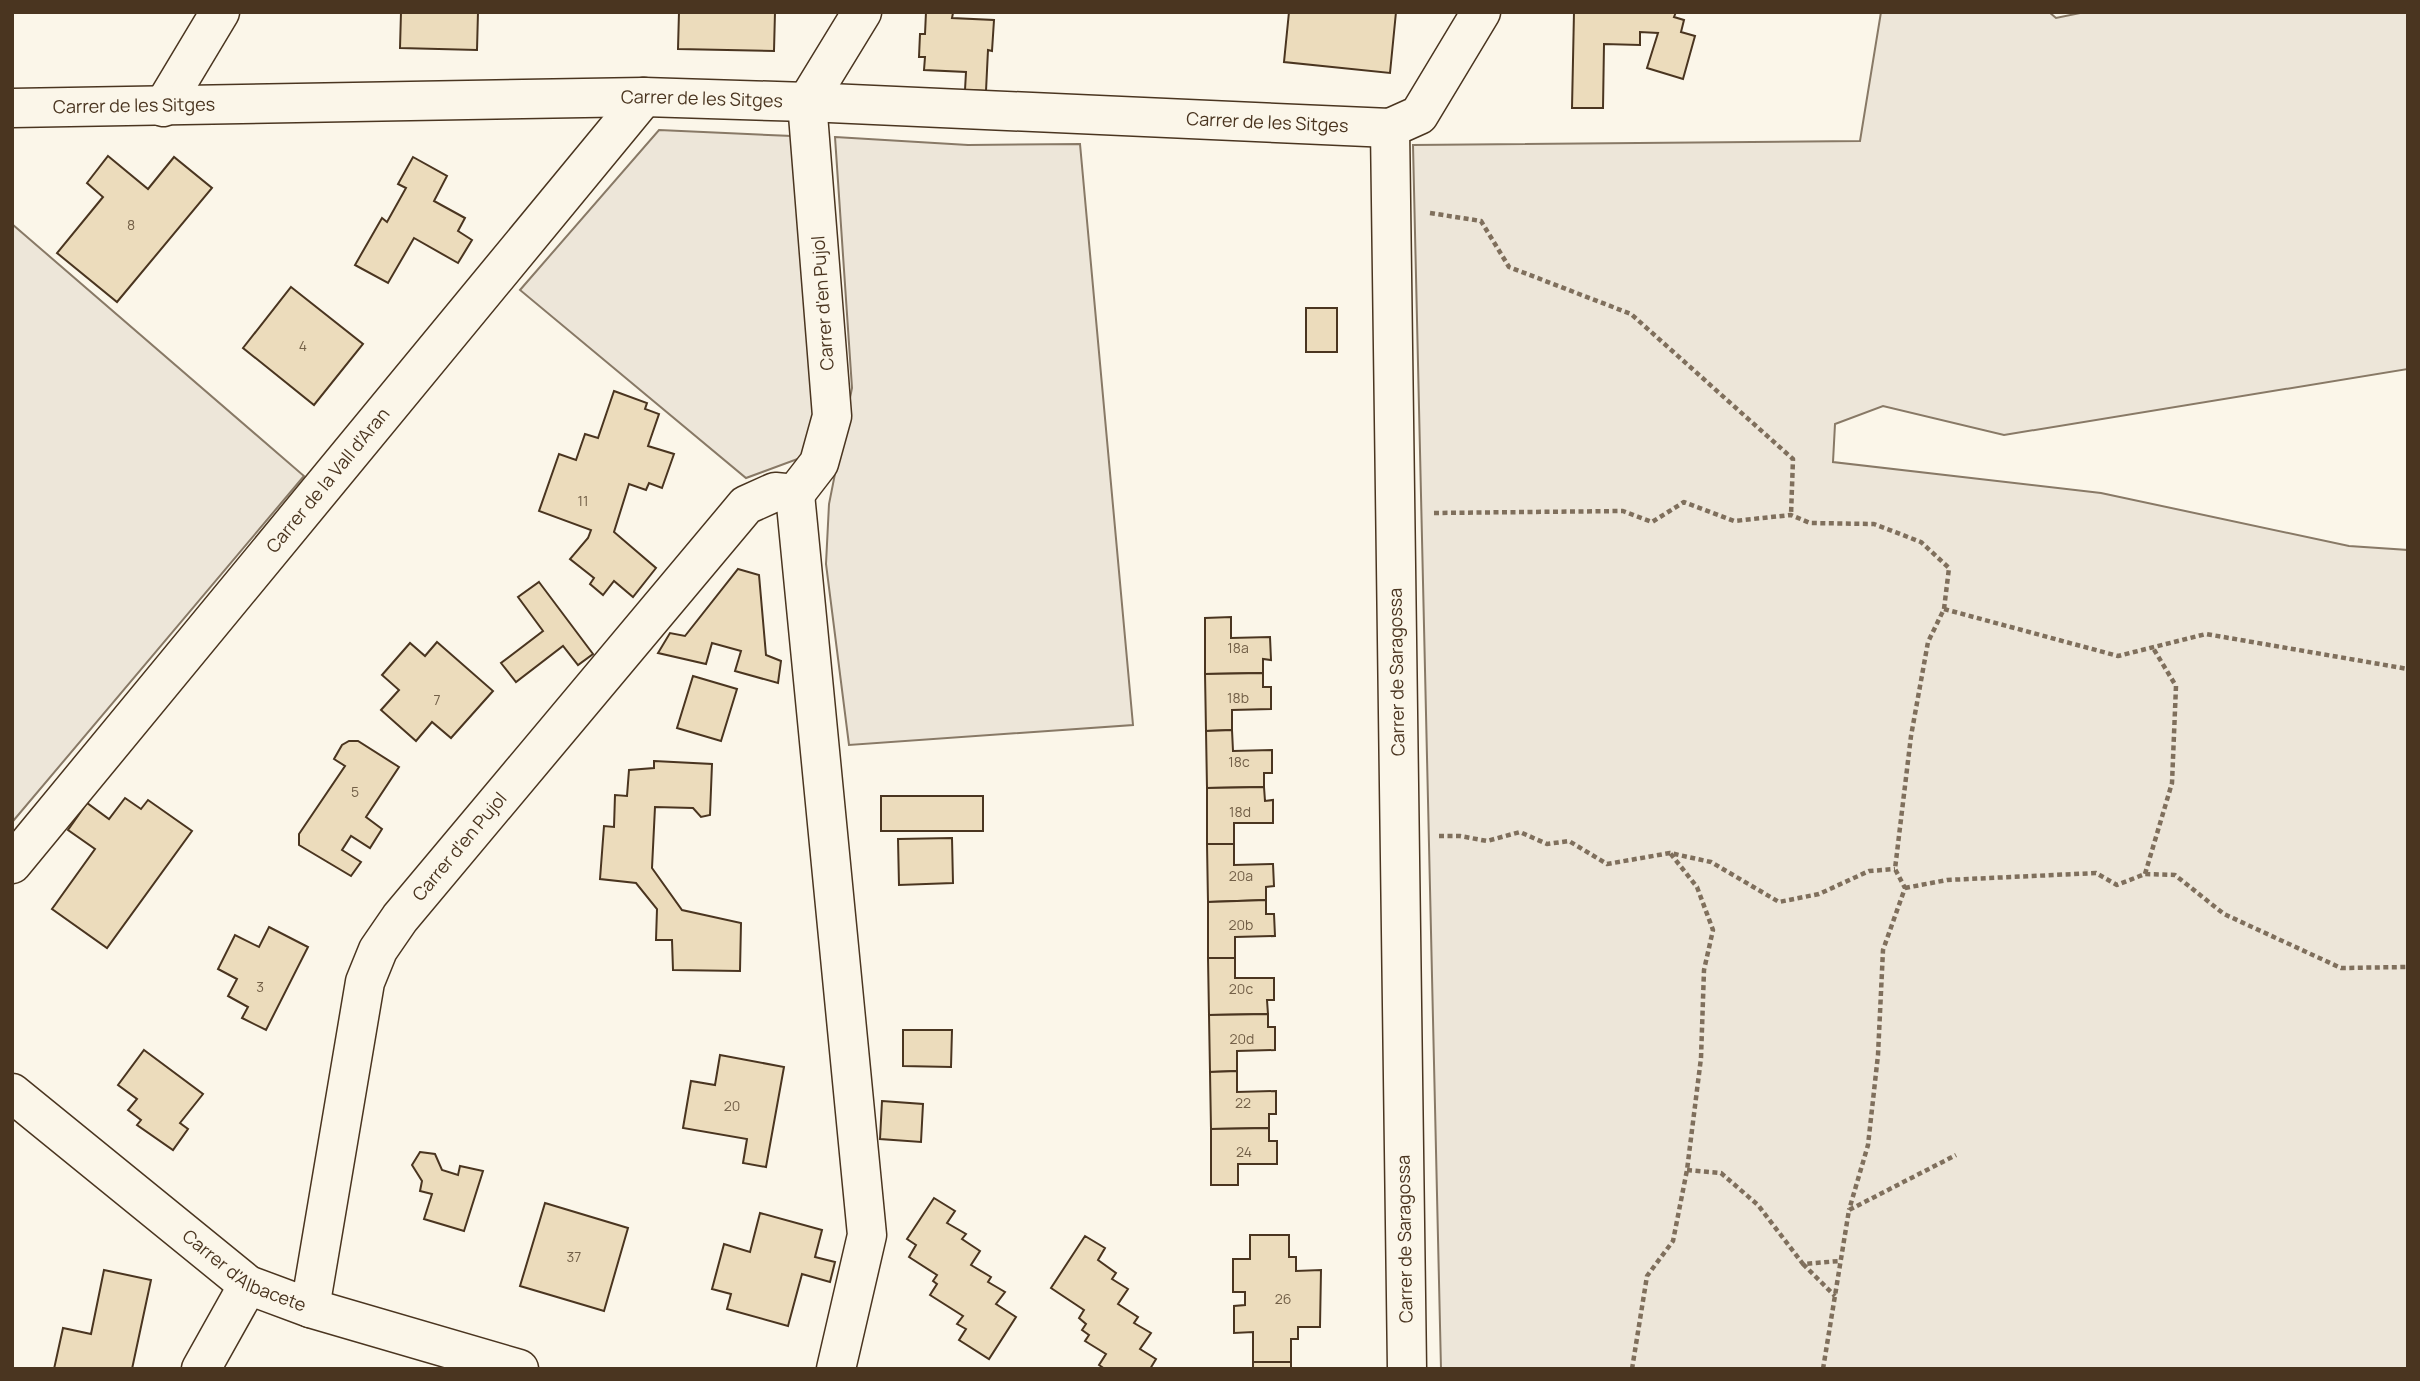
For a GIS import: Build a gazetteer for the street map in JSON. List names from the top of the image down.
{
  "streets": {
    "street": [
      "Carrer de les Sitges",
      "Carrer d'en Pujol",
      "Carrer de la Vall d'Aran",
      "Carrer de Saragossa",
      "Carrer d'Albacete"
    ]
  },
  "crossings": [
    ["Carrer de les Sitges", "Carrer d'en Pujol"],
    ["Carrer de les Sitges", "Carrer de la Vall d'Aran"],
    ["Carrer de les Sitges", "Carrer de Saragossa"],
    ["Carrer d'en Pujol", "Carrer d'Albacete"]
  ],
  "house_numbers": [
    "8",
    "4",
    "11",
    "18a",
    "18b",
    "7",
    "18c",
    "5",
    "18d",
    "20a",
    "20b",
    "3",
    "20c",
    "20d",
    "22",
    "20",
    "24",
    "37",
    "26"
  ]
}
